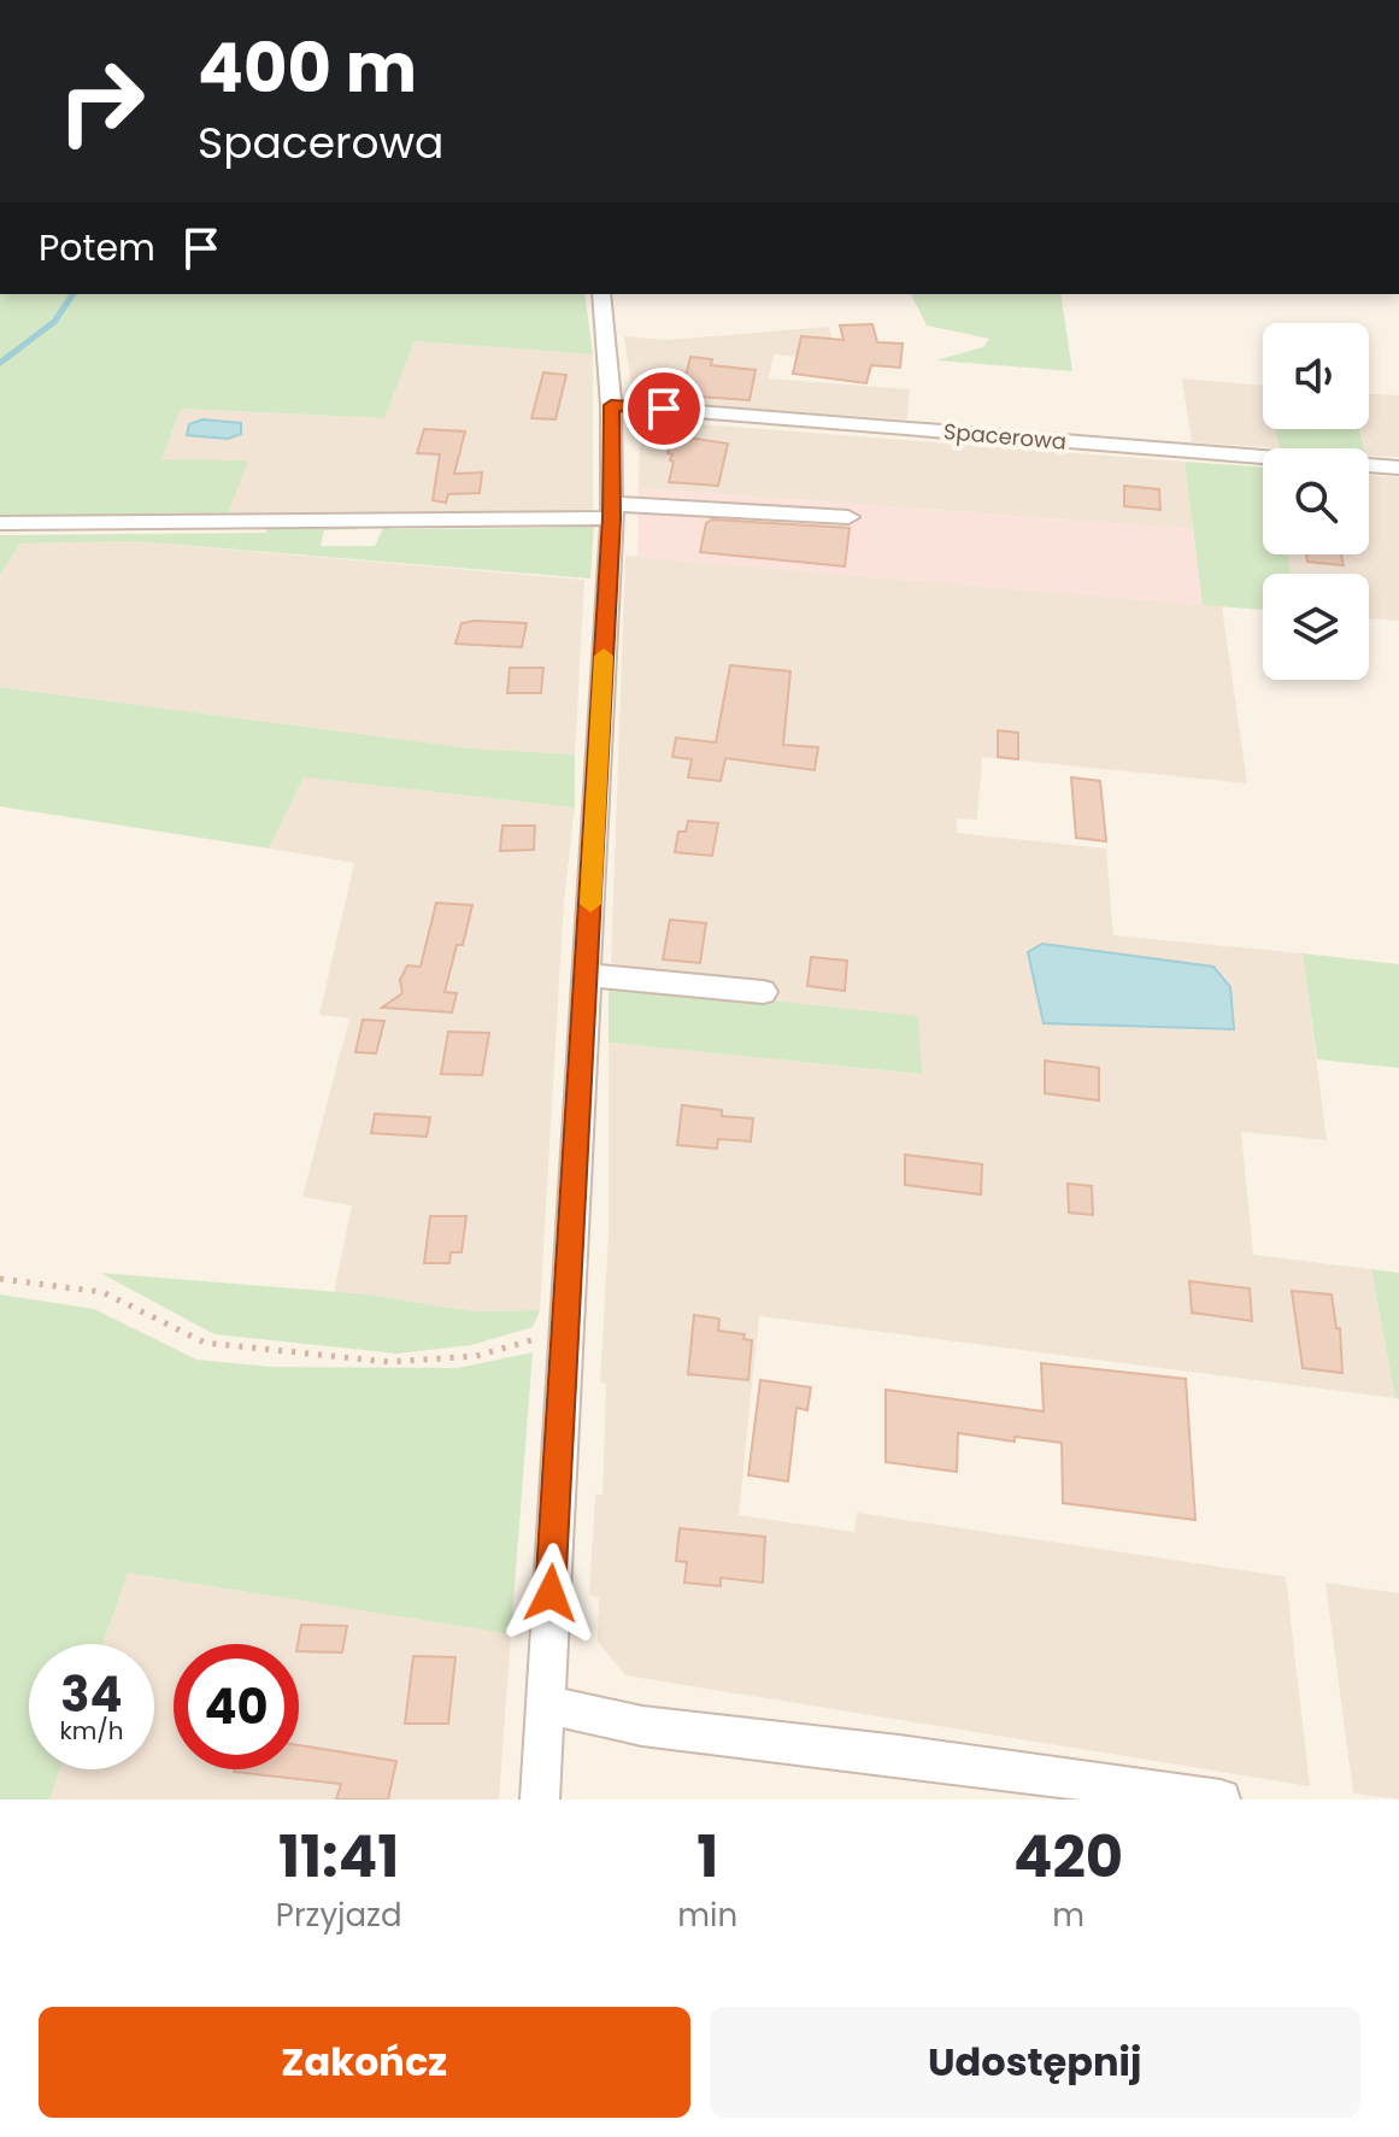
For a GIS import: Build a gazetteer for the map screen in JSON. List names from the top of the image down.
{
  "streets": {
    "street": ["Spacerowa"]
  },
  "page": {
    "turn": ["400 m", "Spacerowa"],
    "then": "Potem",
    "speed": "34 km/h",
    "limit": "40",
    "eta": [
      "11:41",
      "Przyjazd",
      "1",
      "min",
      "420",
      "m"
    ],
    "buttons": ["Zakończ", "Udostępnij"]
  }
}
